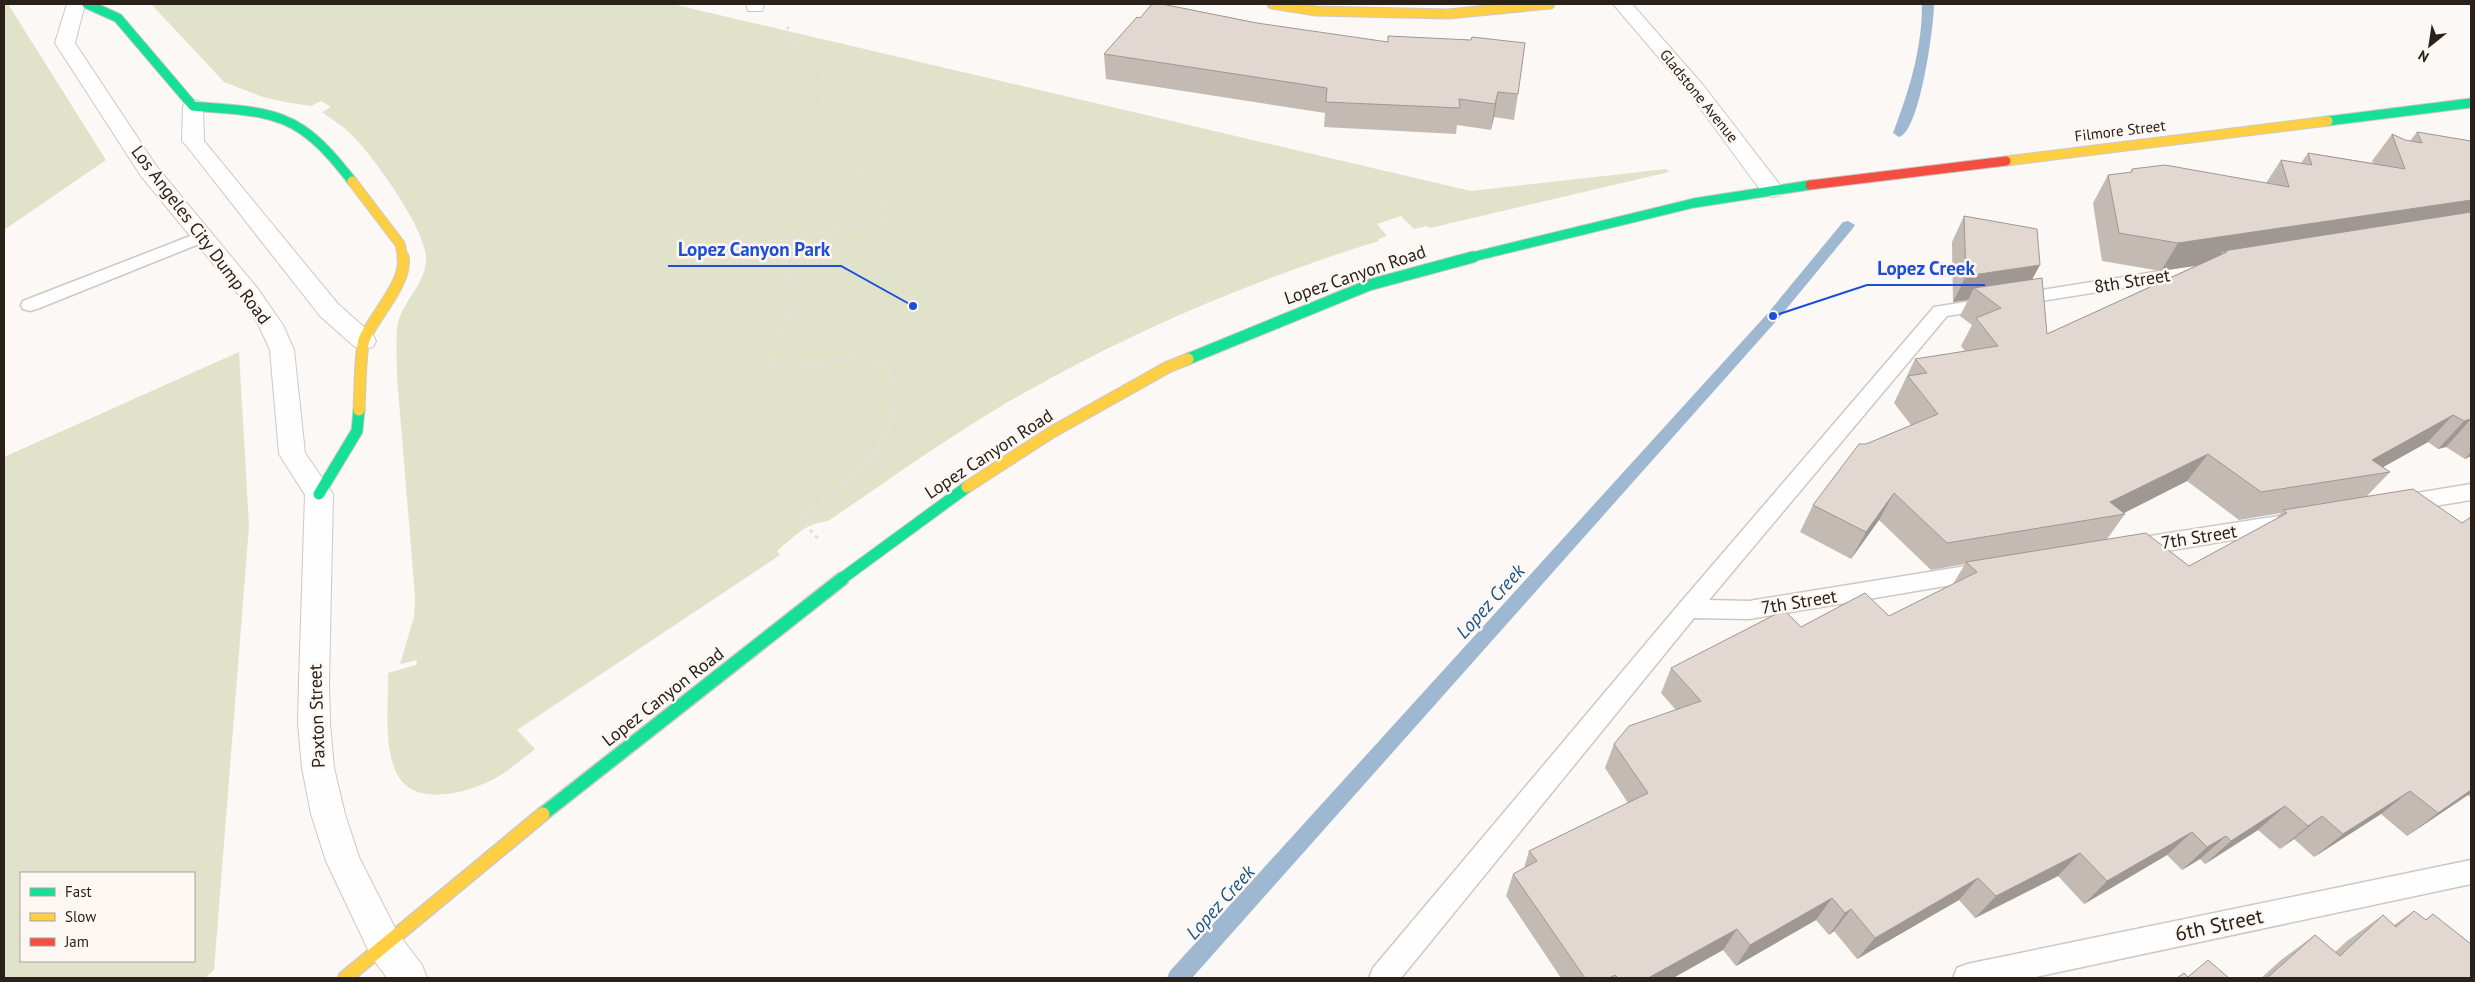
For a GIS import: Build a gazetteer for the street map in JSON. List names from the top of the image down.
{
  "streets": {
    "street": [
      "Gladstone Avenue",
      "Filmore Street",
      "Los Angeles City Dump Road",
      "Lopez Canyon Road",
      "Paxton Street"
    ],
    "lane": ["8th Street", "7th Street", "6th Street"]
  },
  "crossings": [
    ["Gladstone Avenue", "Filmore Street"],
    ["Gladstone Avenue", "Lopez Canyon Road"],
    ["Filmore Street", "Lopez Canyon Road"],
    ["Los Angeles City Dump Road", "Paxton Street"],
    ["Lopez Canyon Road", "Paxton Street"],
    ["8th Street", "7th Street"]
  ],
  "water": ["Lopez Creek"],
  "places": ["Lopez Canyon Park", "Lopez Creek"],
  "legend": ["Fast", "Slow", "Jam"],
  "north": "bottom left"
}
